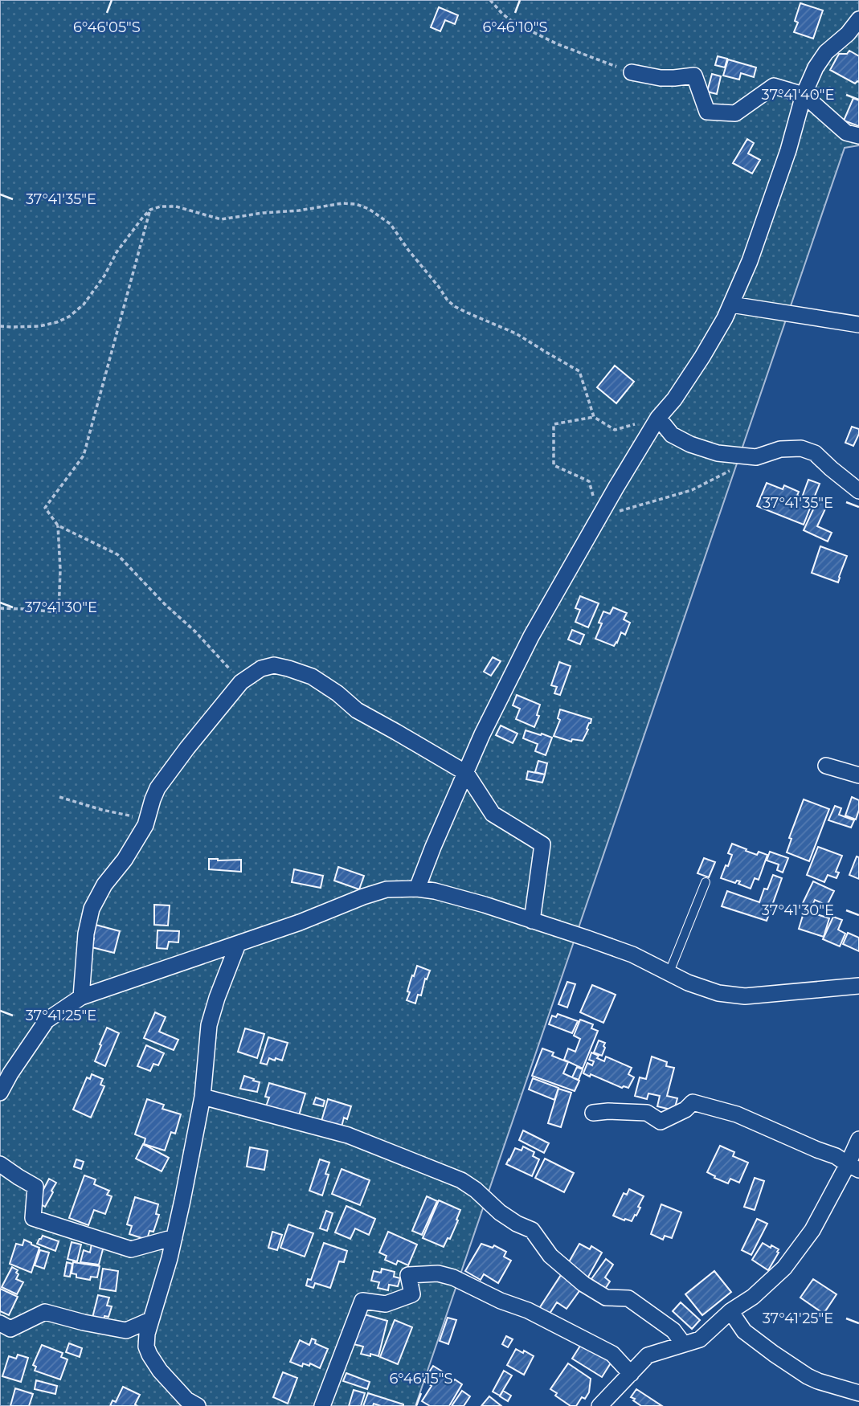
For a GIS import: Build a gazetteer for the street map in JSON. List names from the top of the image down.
{
  "coordinates": [
    "6°46'05\"S",
    "6°46'10\"S",
    "37°41'40\"E",
    "37°41'35\"E",
    "37°41'30\"E",
    "37°41'25\"E",
    "6°46'15\"S"
  ]
}
